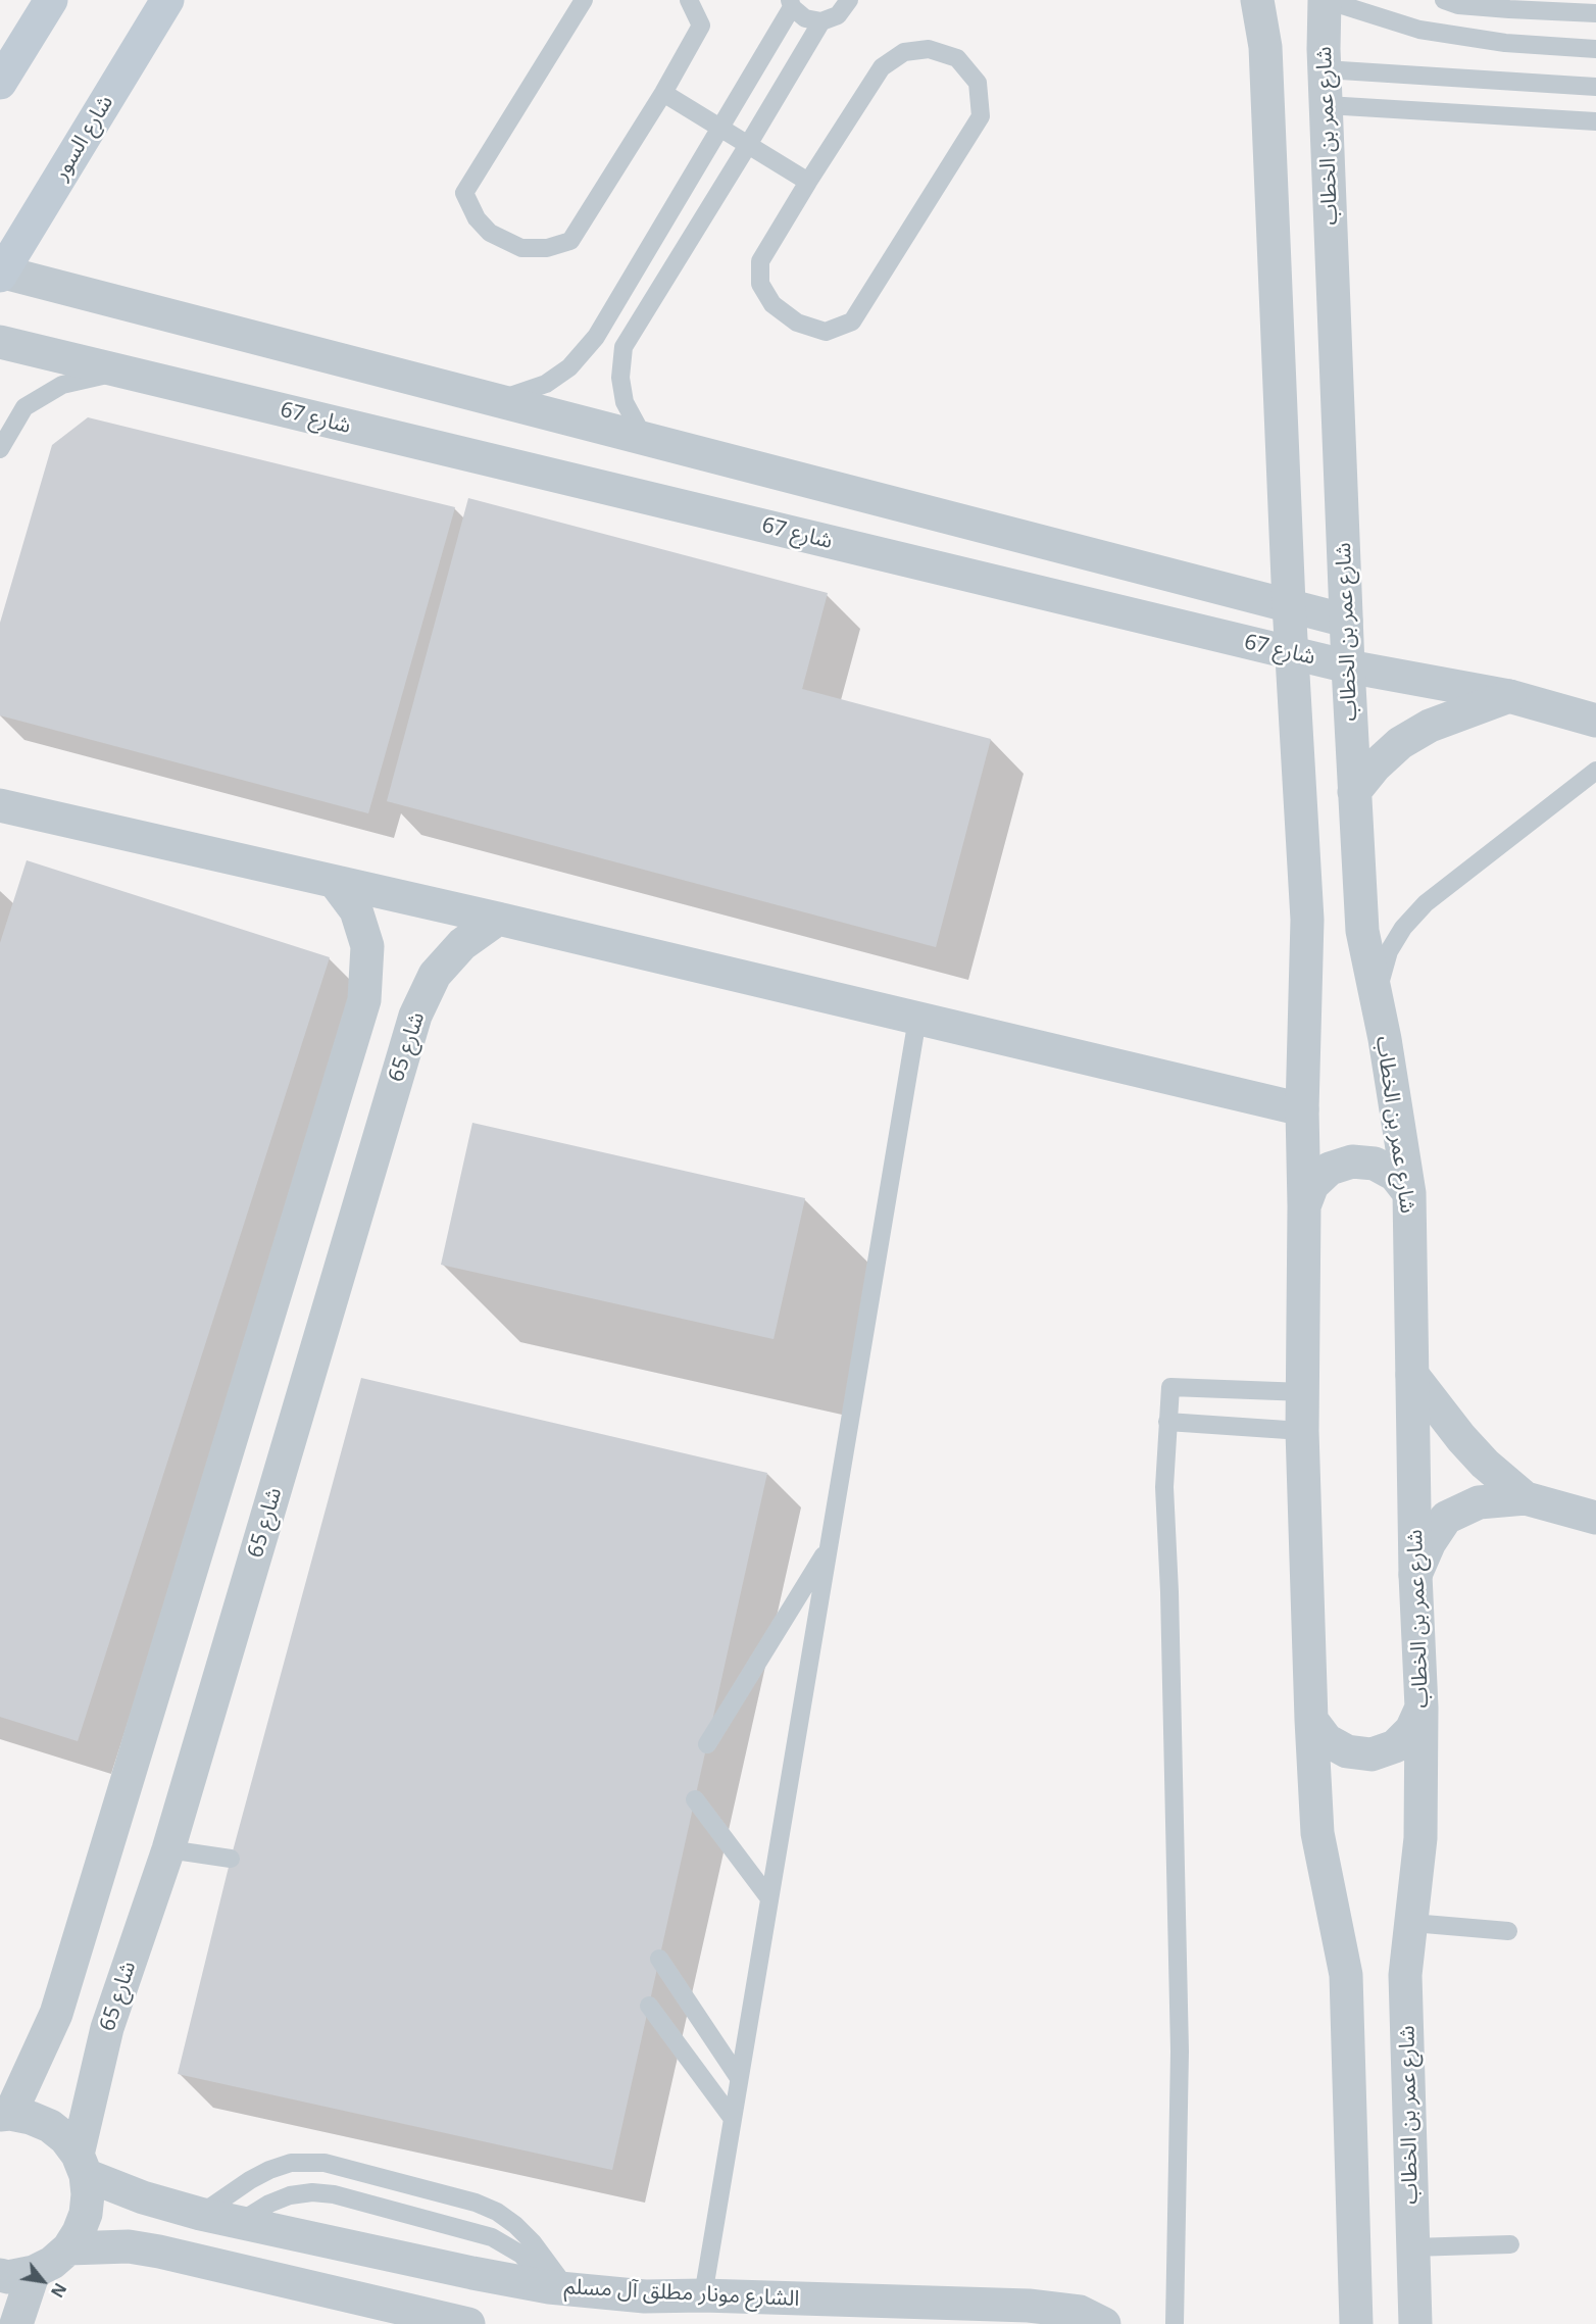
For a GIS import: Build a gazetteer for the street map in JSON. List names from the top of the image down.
{
  "streets": {
    "main road": ["شارع السور"],
    "street": [
      "شارع عمر بن الخطاب",
      "شارع 67",
      "شارع 65",
      "الشارع مونار مطلق آل مسلم"
    ]
  },
  "crossings": [
    ["شارع عمر بن الخطاب", "شارع 67"],
    ["شارع 65", "الشارع مونار مطلق آل مسلم"]
  ],
  "north": "bottom right"
}
